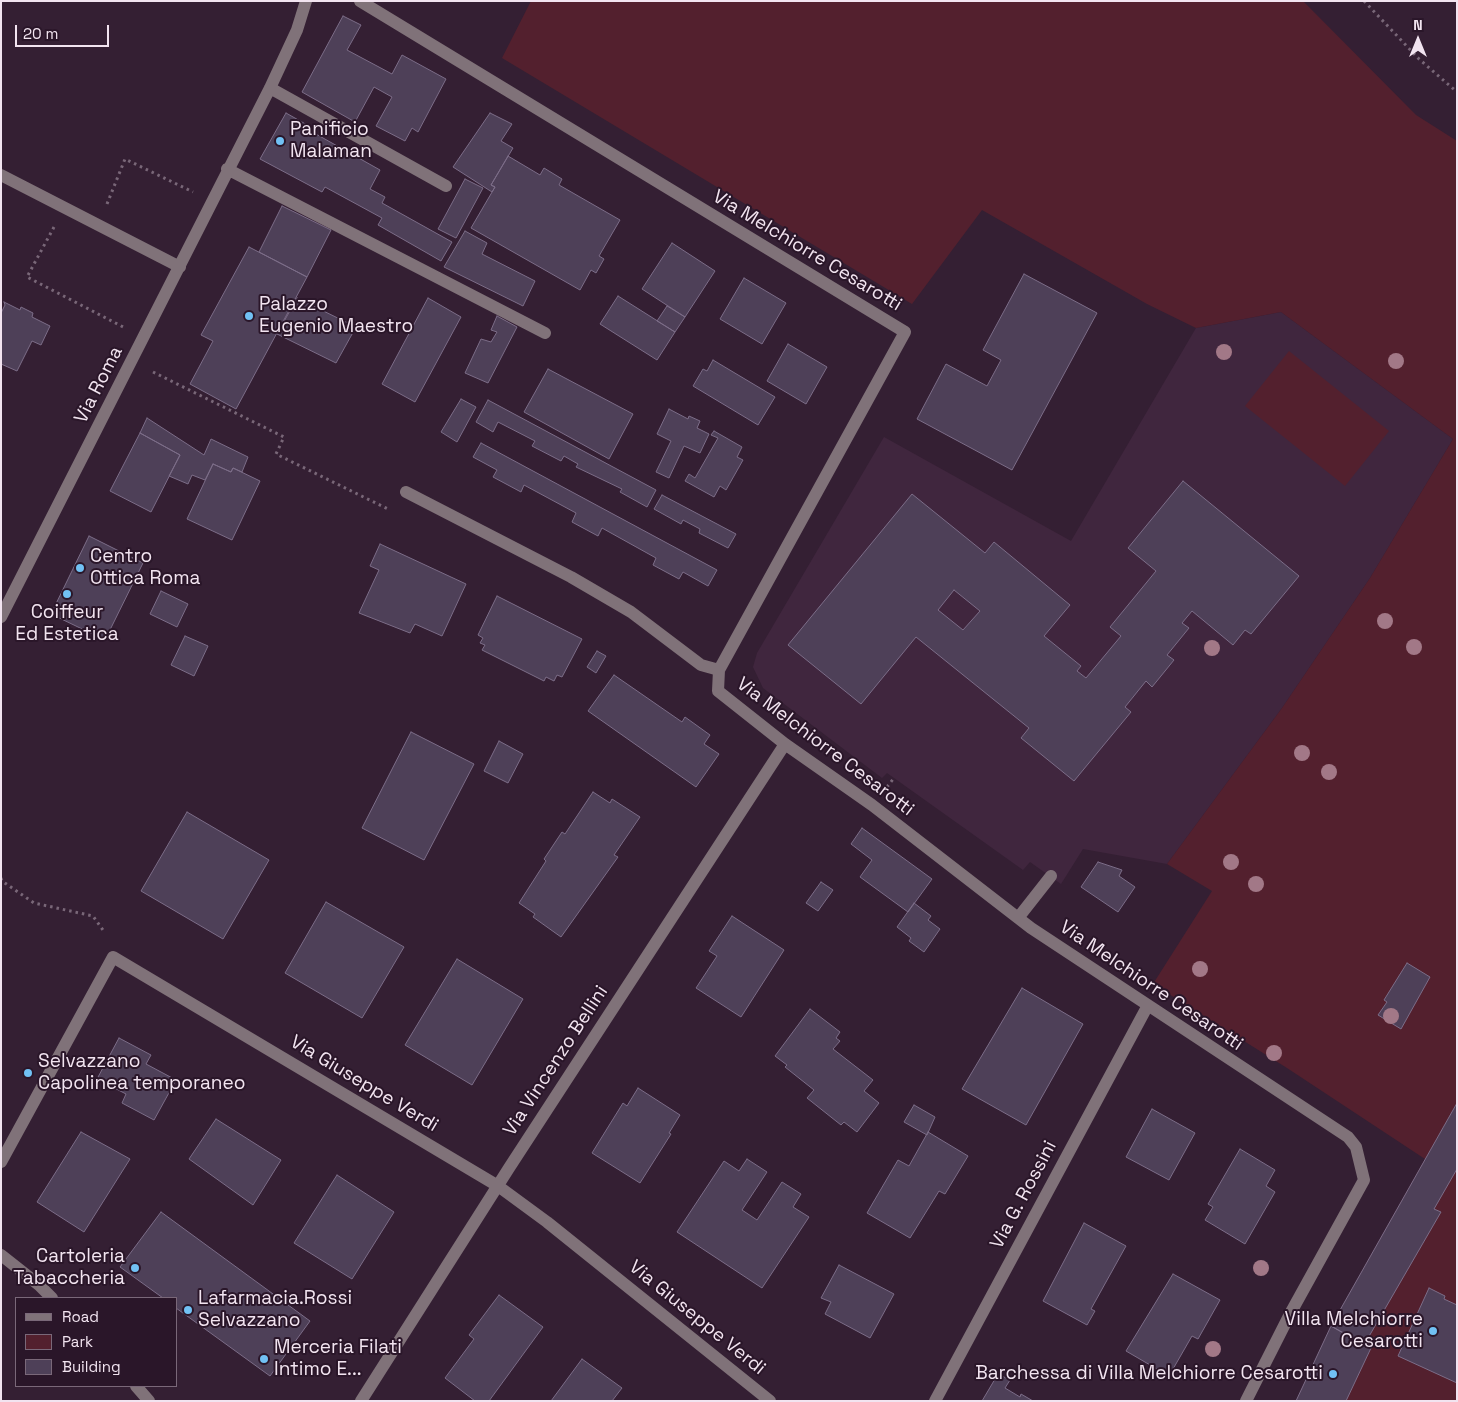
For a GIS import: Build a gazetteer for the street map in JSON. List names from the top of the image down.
{
  "streets": {
    "street": [
      "Via Melchiorre Cesarotti",
      "Via Roma",
      "Via Vincenzo Bellini",
      "Via Giuseppe Verdi",
      "Via G. Rossini"
    ]
  },
  "crossings": [
    ["Via Melchiorre Cesarotti", "Via Vincenzo Bellini"],
    ["Via Melchiorre Cesarotti", "Via G. Rossini"],
    ["Via Vincenzo Bellini", "Via Giuseppe Verdi"]
  ],
  "places": [
    "Panificio Malaman",
    "Palazzo Eugenio Maestro",
    "Centro Ottica Roma",
    "Coiffeur Ed Estetica",
    "Selvazzano Capolinea temporaneo",
    "Cartoleria Tabaccheria",
    "Lafarmacia.Rossi Selvazzano",
    "Villa Melchiorre Cesarotti",
    "Merceria Filati Intimo E...",
    "Barchessa di Villa Melchiorre Cesarotti"
  ],
  "legend": ["Road", "Park", "Building"],
  "scale_bar": "20 m",
  "north": "top"
}
